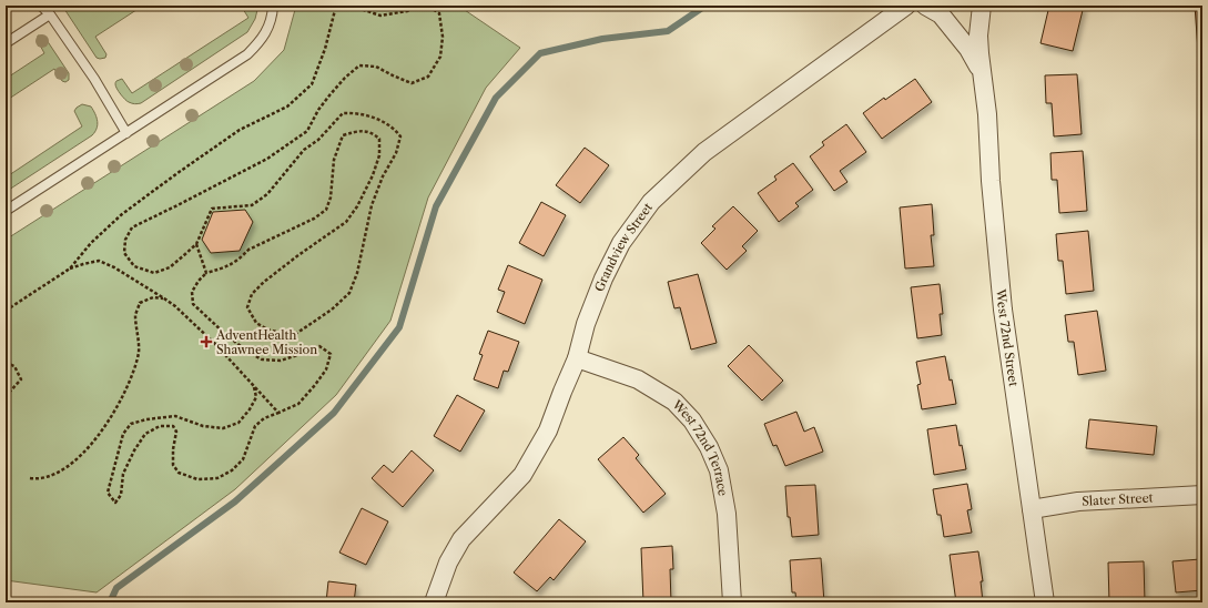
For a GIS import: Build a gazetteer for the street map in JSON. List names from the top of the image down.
{
  "streets": {
    "street": [
      "Grandview Street",
      "West 72nd Street",
      "West 72nd Terrace",
      "Slater Street"
    ]
  },
  "crossings": [
    ["Grandview Street", "West 72nd Terrace"],
    ["West 72nd Street", "Slater Street"]
  ],
  "places": {
    "health": ["AdventHealth Shawnee Mission"]
  }
}
